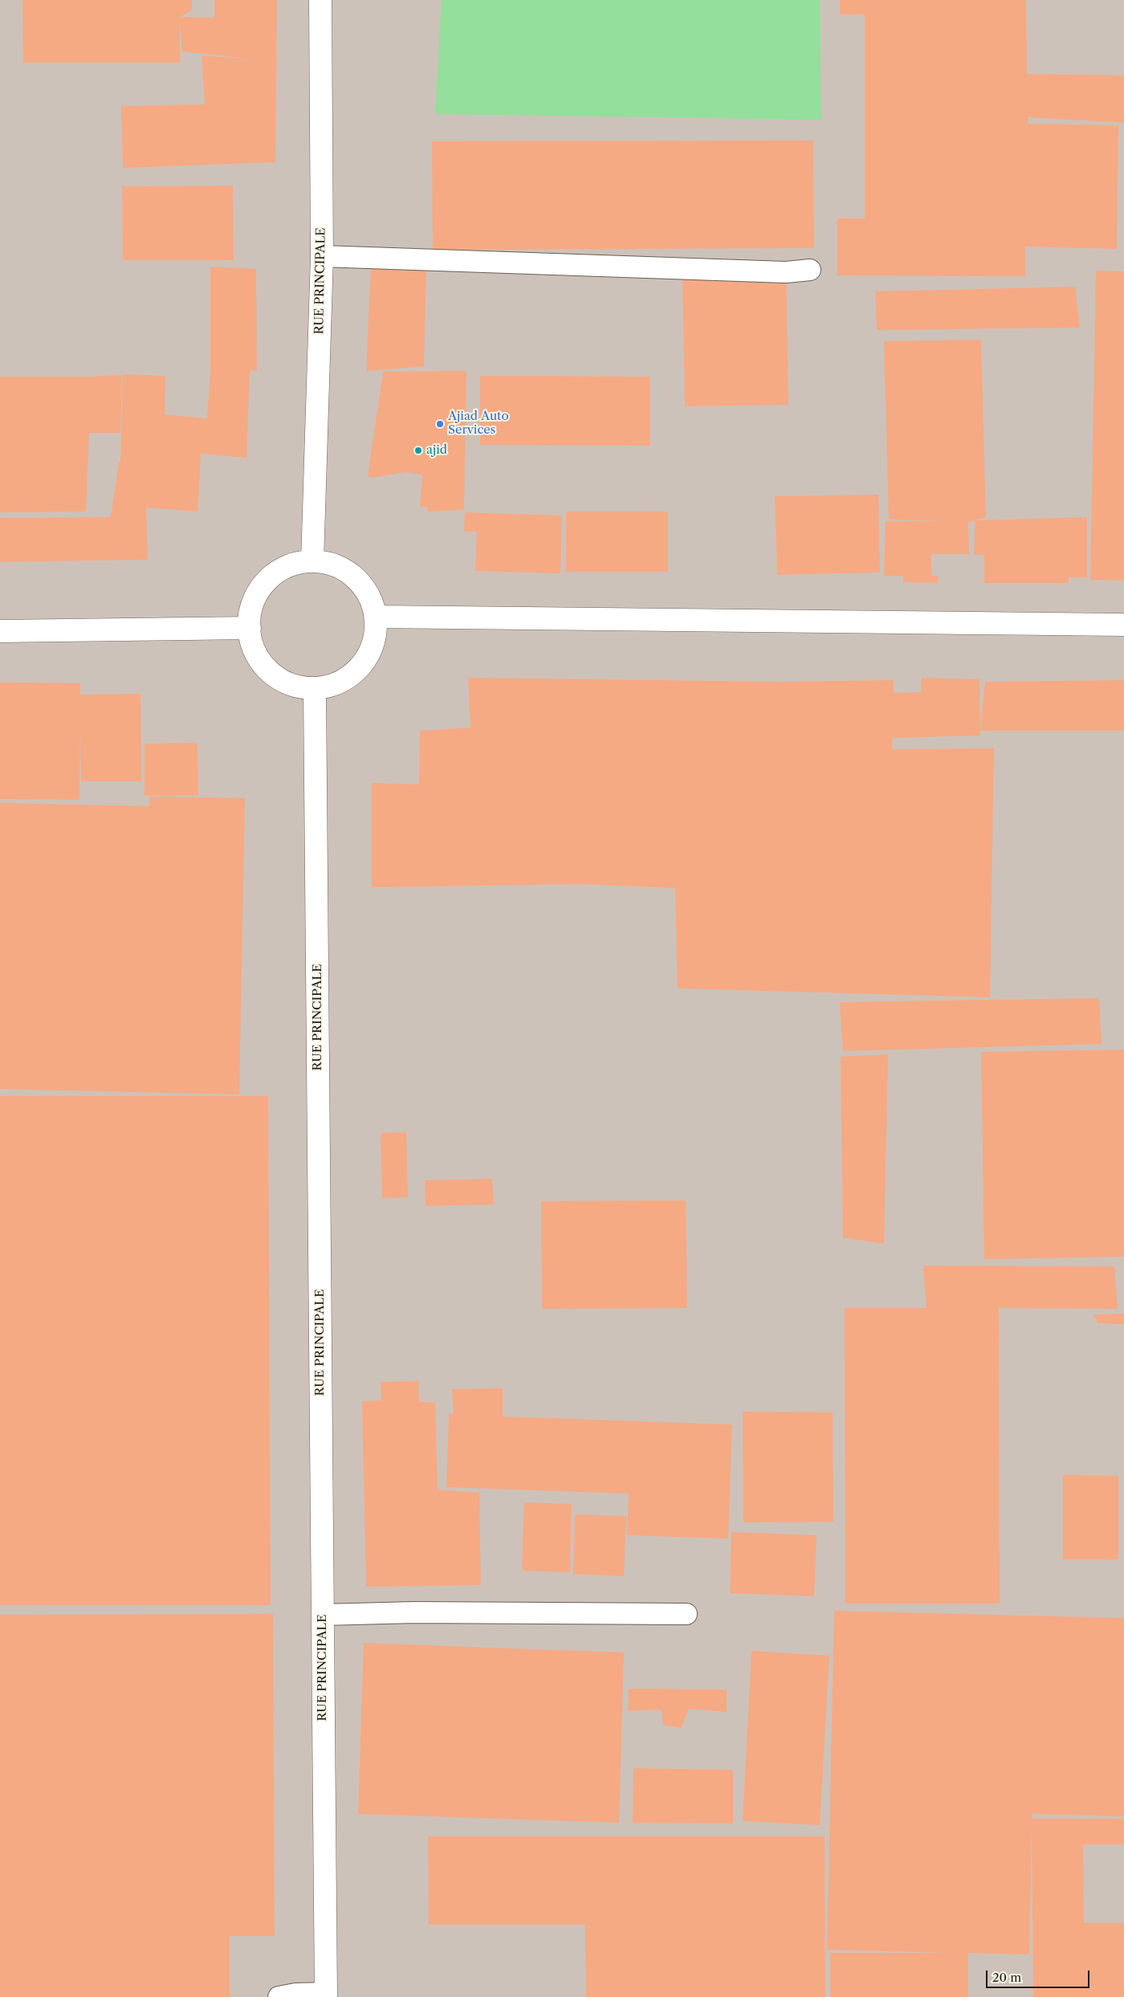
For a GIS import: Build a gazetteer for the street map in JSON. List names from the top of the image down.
{
  "streets": {
    "street": ["RUE PRINCIPALE"]
  },
  "places": ["Ajiad Auto Services", "ajid"],
  "scale_bar": "20 m"
}
